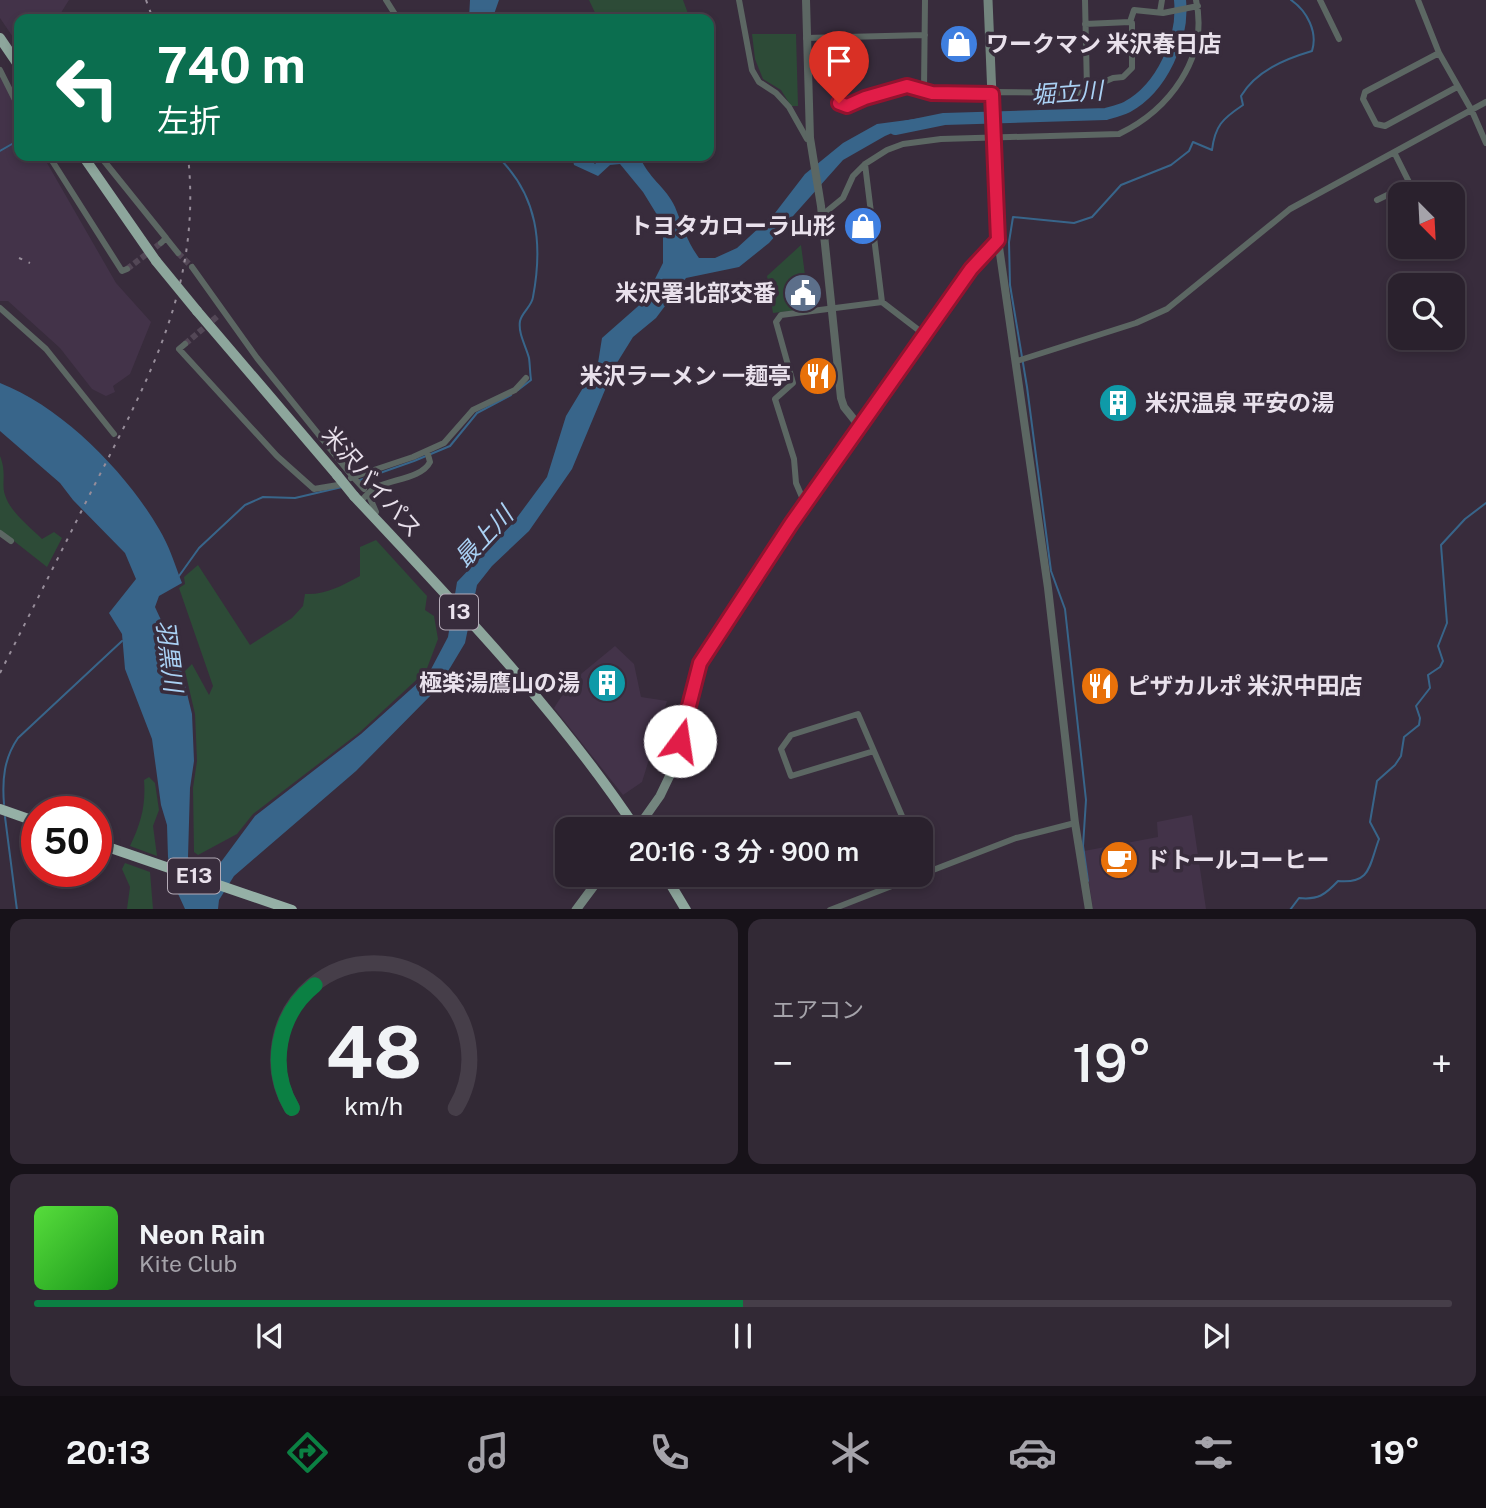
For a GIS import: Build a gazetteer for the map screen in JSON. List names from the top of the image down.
{
  "streets": {
    "highway": ["米沢バイパス", "13", "E13"]
  },
  "water": ["堀立川", "最上川", "羽黒川"],
  "places": {
    "shop": ["ワークマン 米沢春日店", "トヨタカローラ山形"],
    "public building": ["米沢署北部交番"],
    "restaurant": ["米沢ラーメン 一麺亭", "ピザカルポ 米沢中田店"],
    "building": ["米沢温泉 平安の湯", "極楽湯鷹山の湯"],
    "cafe": ["ドトールコーヒー"]
  },
  "north": "bottom right",
  "page": {
    "turn": ["740 m", "左折"],
    "limit": "50",
    "trip": "20:16 · 3 分 · 900 m",
    "tile": "エアコン",
    "heat": ["−", "19°", "+"],
    "song": ["Neon Rain", "Kite Club"],
    "tabs": ["20:13", "19°"],
    "gauge": ["48", "km/h"]
  }
}
